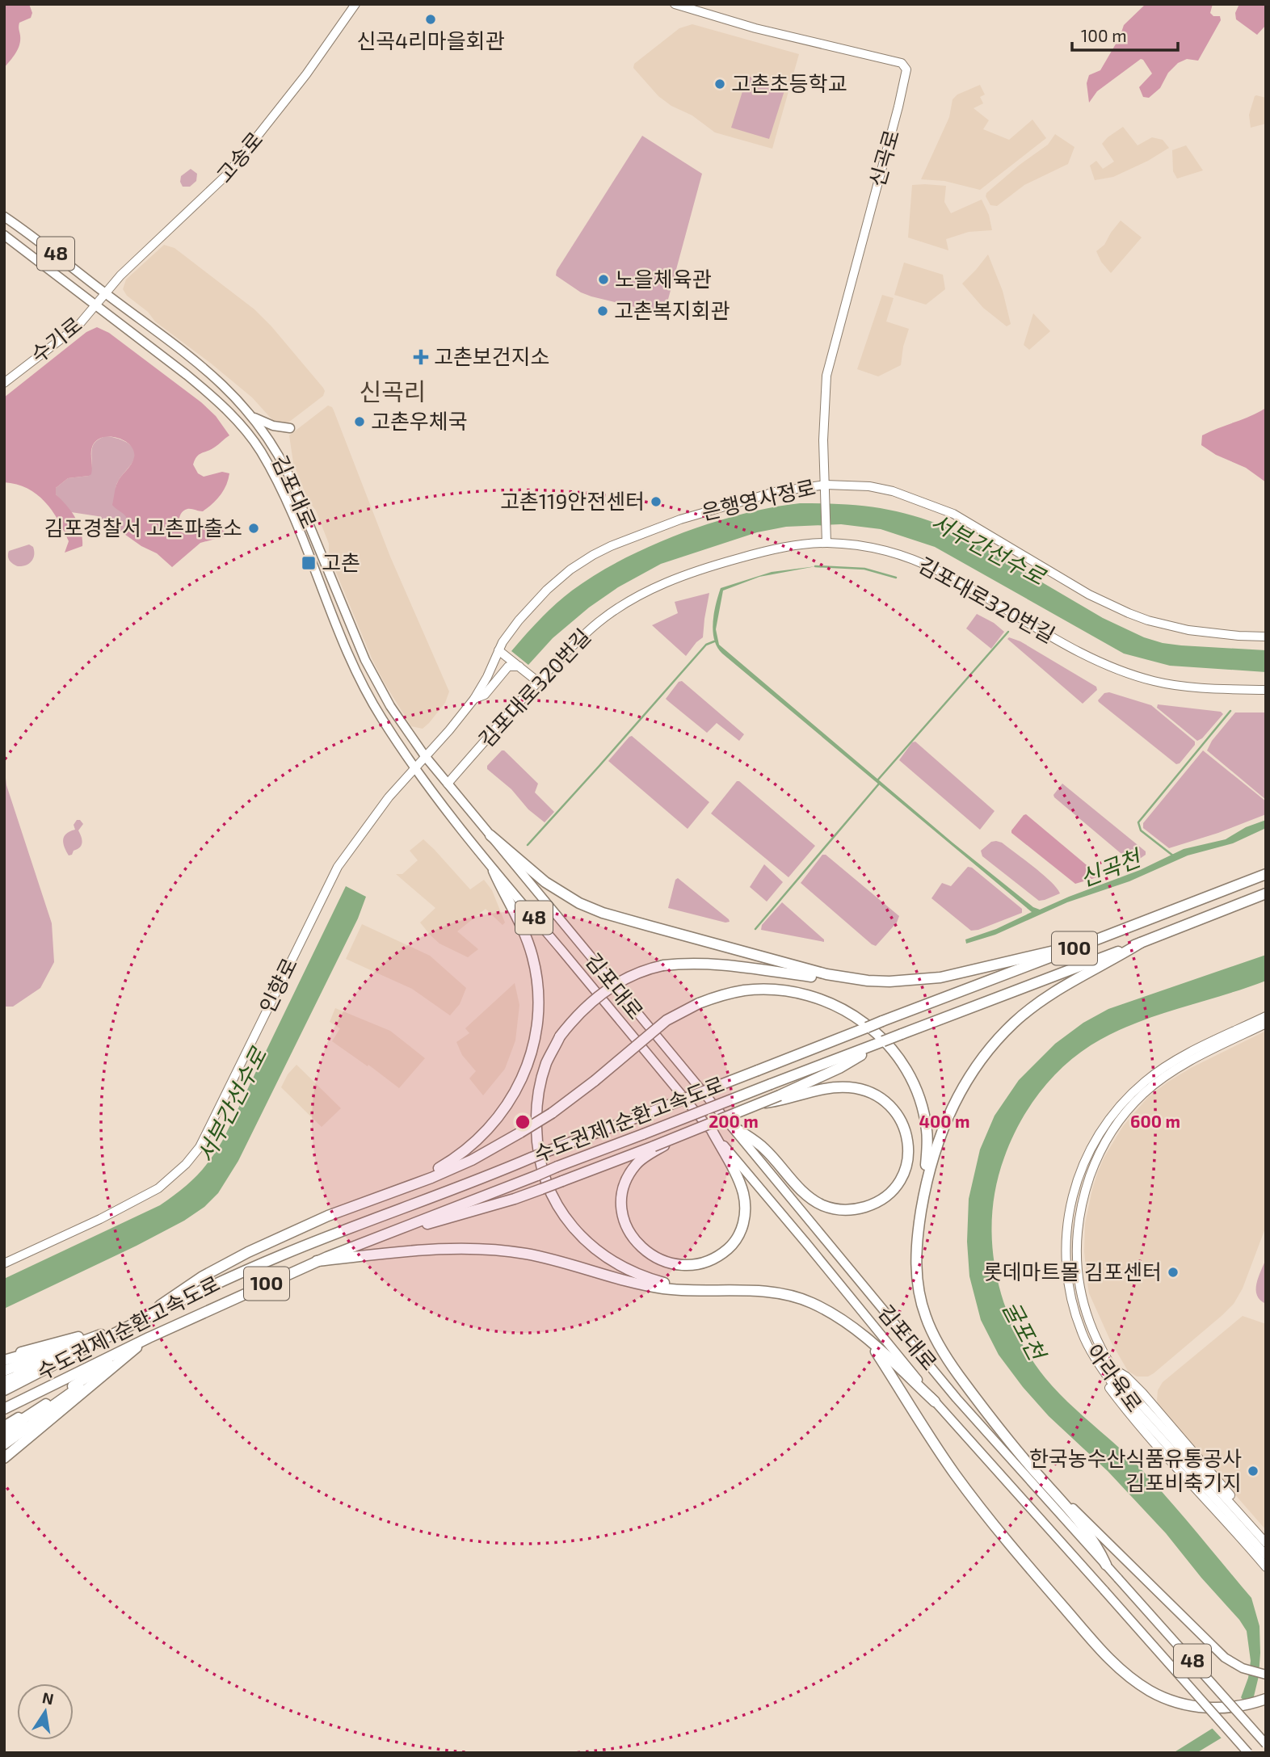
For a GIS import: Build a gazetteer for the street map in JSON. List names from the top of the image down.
{
  "streets": {
    "highway": ["100", "수도권제1순환고속도로"],
    "main road": ["48", "김포대로"],
    "street": [
      "고송로",
      "신곡로",
      "수기로",
      "은행영사정로",
      "김포대로320번길",
      "인향로",
      "아라육로"
    ]
  },
  "crossings": [
    ["고송로", "수기로"],
    ["고송로", "김포대로"],
    ["신곡로", "은행영사정로"],
    ["수기로", "김포대로"],
    ["김포대로", "은행영사정로"],
    ["김포대로", "김포대로320번길"],
    ["김포대로", "인향로"],
    ["은행영사정로", "인향로"]
  ],
  "districts": ["신곡리"],
  "water": ["서부간선수로", "신곡천", "굴포천"],
  "places": {
    "other": [
      "신곡4리마을회관",
      "고촌초등학교",
      "노을체육관",
      "고촌복지회관",
      "고촌우체국",
      "고촌119안전센터",
      "김포경찰서 고촌파출소",
      "롯데마트몰 김포센터",
      "한국농수산식품유통공사 김포비축기지"
    ],
    "health": ["고촌보건지소"],
    "transit": ["고촌"]
  },
  "scale_bar": "100 m",
  "north": "top",
  "rings": ["200 m", "400 m", "600 m"]
}
